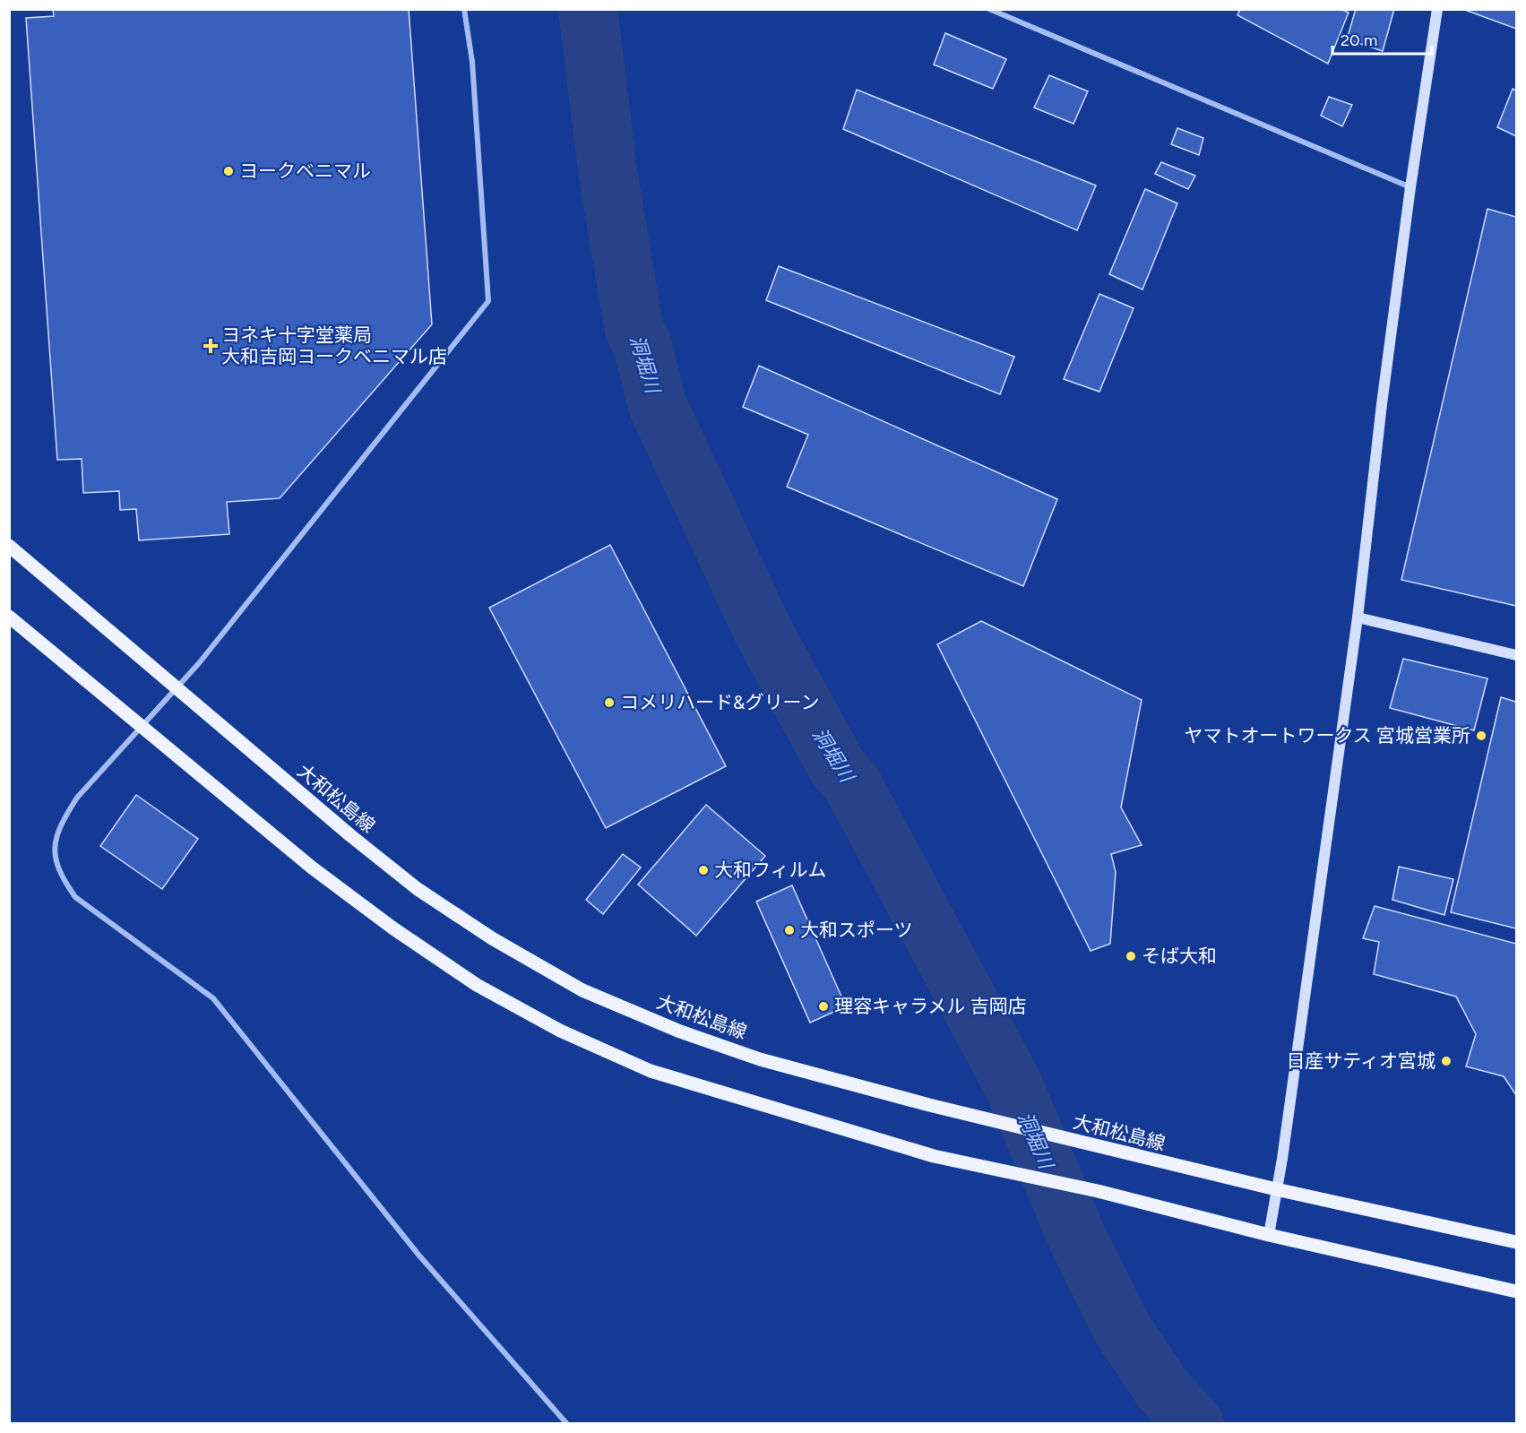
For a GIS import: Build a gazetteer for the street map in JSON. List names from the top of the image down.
{
  "streets": {
    "main road": ["大和松島線"]
  },
  "water": ["洞堀川"],
  "places": {
    "other": [
      "ヨークベニマル",
      "コメリハード&グリーン",
      "ヤマトオートワークス 宮城営業所",
      "大和フィルム",
      "大和スポーツ",
      "そば大和",
      "理容キャラメル 吉岡店",
      "日産サティオ宮城"
    ],
    "health": ["ヨネキ十字堂薬局 大和吉岡ヨークベニマル店"]
  },
  "scale_bar": "20 m"
}
